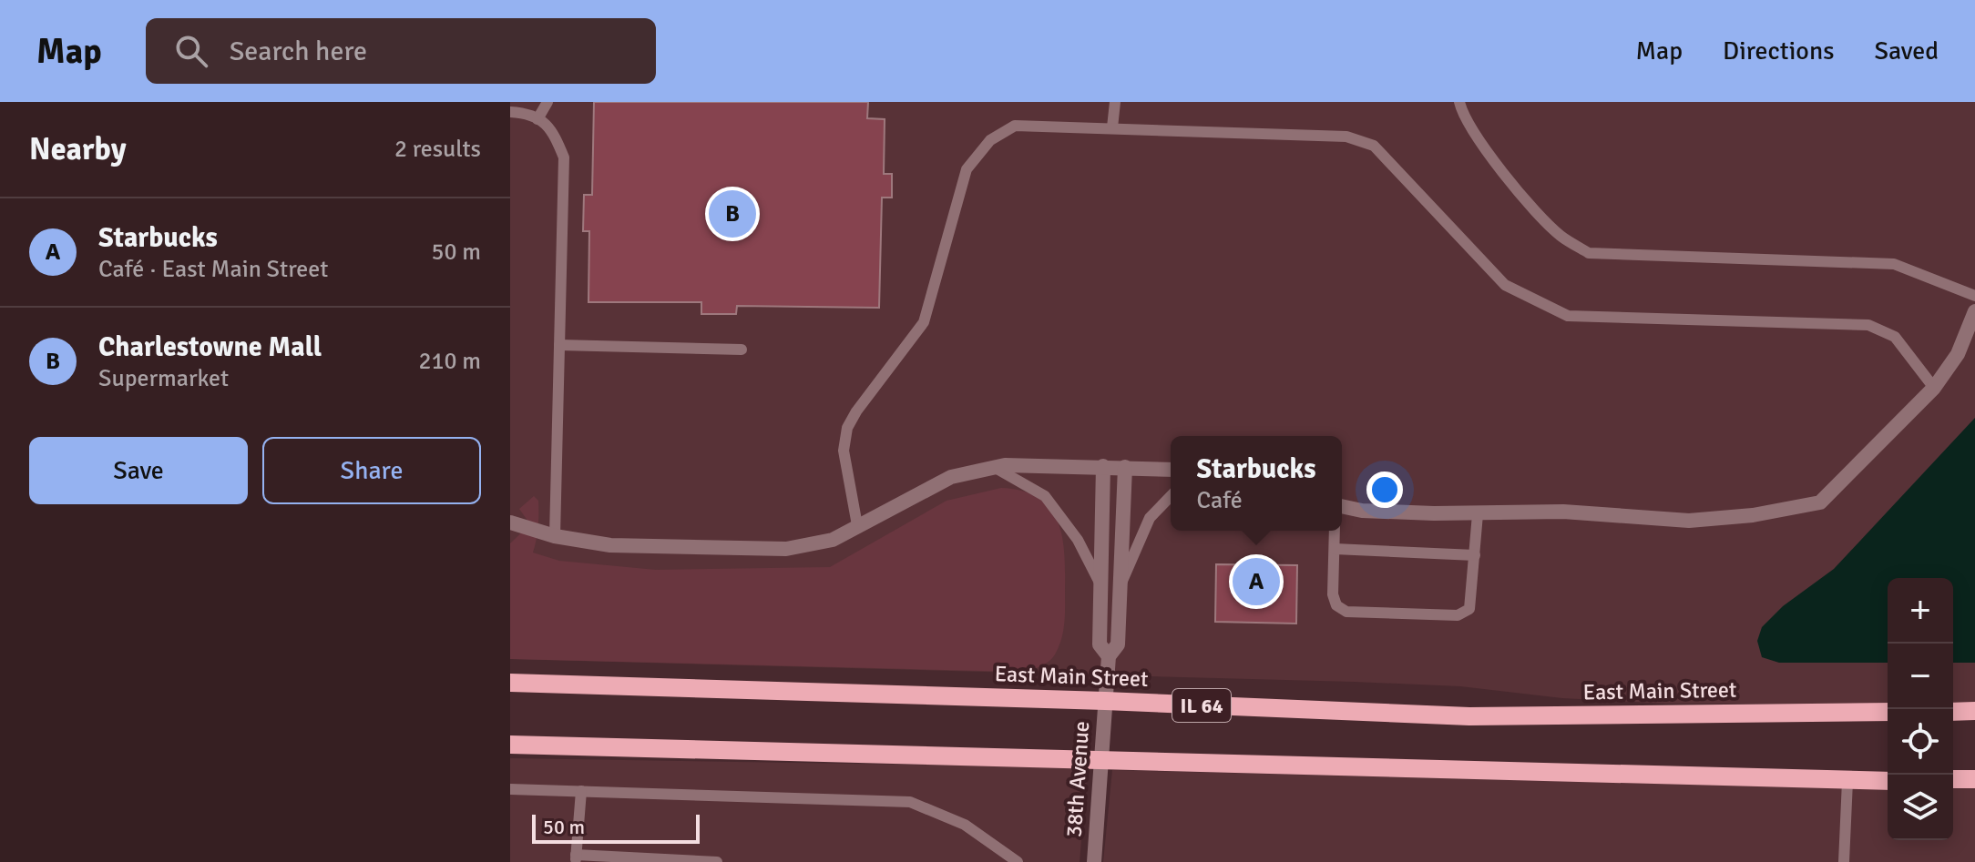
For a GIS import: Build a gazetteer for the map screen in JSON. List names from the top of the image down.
{
  "streets": {
    "main road": ["East Main Street", "IL 64"],
    "street": ["38th Avenue"]
  },
  "crossings": [
    ["East Main Street", "38th Avenue"]
  ],
  "scale_bar": "50 m",
  "page": {
    "header": "Map",
    "search": "Search here",
    "nav": ["Map", "Directions", "Saved"],
    "heading": ["Nearby", "2 results"],
    "pins": ["B", "A"],
    "list": [
      {
        "mark": "A",
        "name": "Starbucks",
        "note": "Café · East Main Street",
        "value": "50 m"
      },
      {
        "mark": "B",
        "name": "Charlestowne Mall",
        "note": "Supermarket",
        "value": "210 m"
      }
    ],
    "buttons": ["Save", "Share"],
    "popup": ["Starbucks", "Café"],
    "map_buttons": ["+", "−"],
    "scale": "50 m"
  }
}
